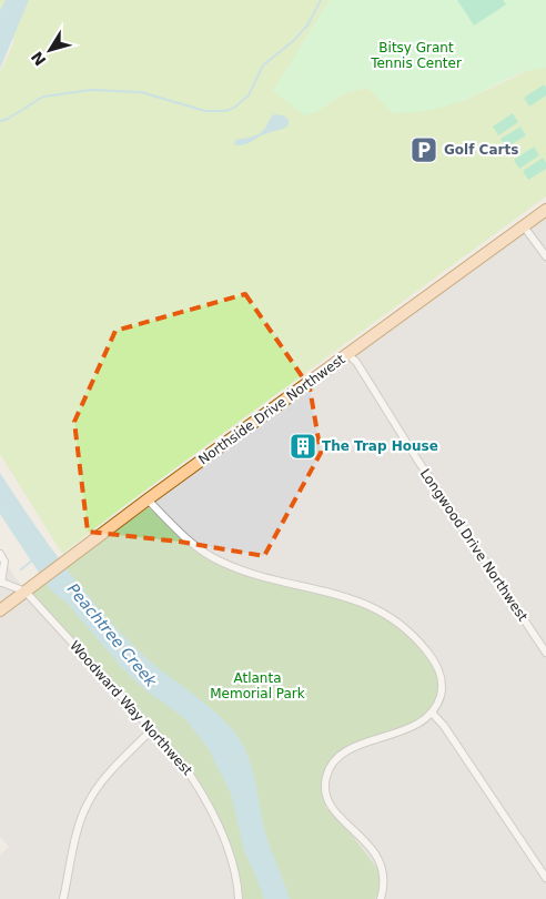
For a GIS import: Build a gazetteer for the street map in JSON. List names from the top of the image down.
{
  "streets": {
    "main road": ["Northside Drive Northwest"],
    "street": ["Longwood Drive Northwest", "Woodward Way Northwest"]
  },
  "crossings": [
    ["Northside Drive Northwest", "Longwood Drive Northwest"],
    ["Northside Drive Northwest", "Woodward Way Northwest"]
  ],
  "water": ["Peachtree Creek"],
  "parks": ["Bitsy Grant Tennis Center", "Atlanta Memorial Park"],
  "places": {
    "parking": ["Golf Carts"],
    "building": ["The Trap House"]
  },
  "north": "bottom left"
}
